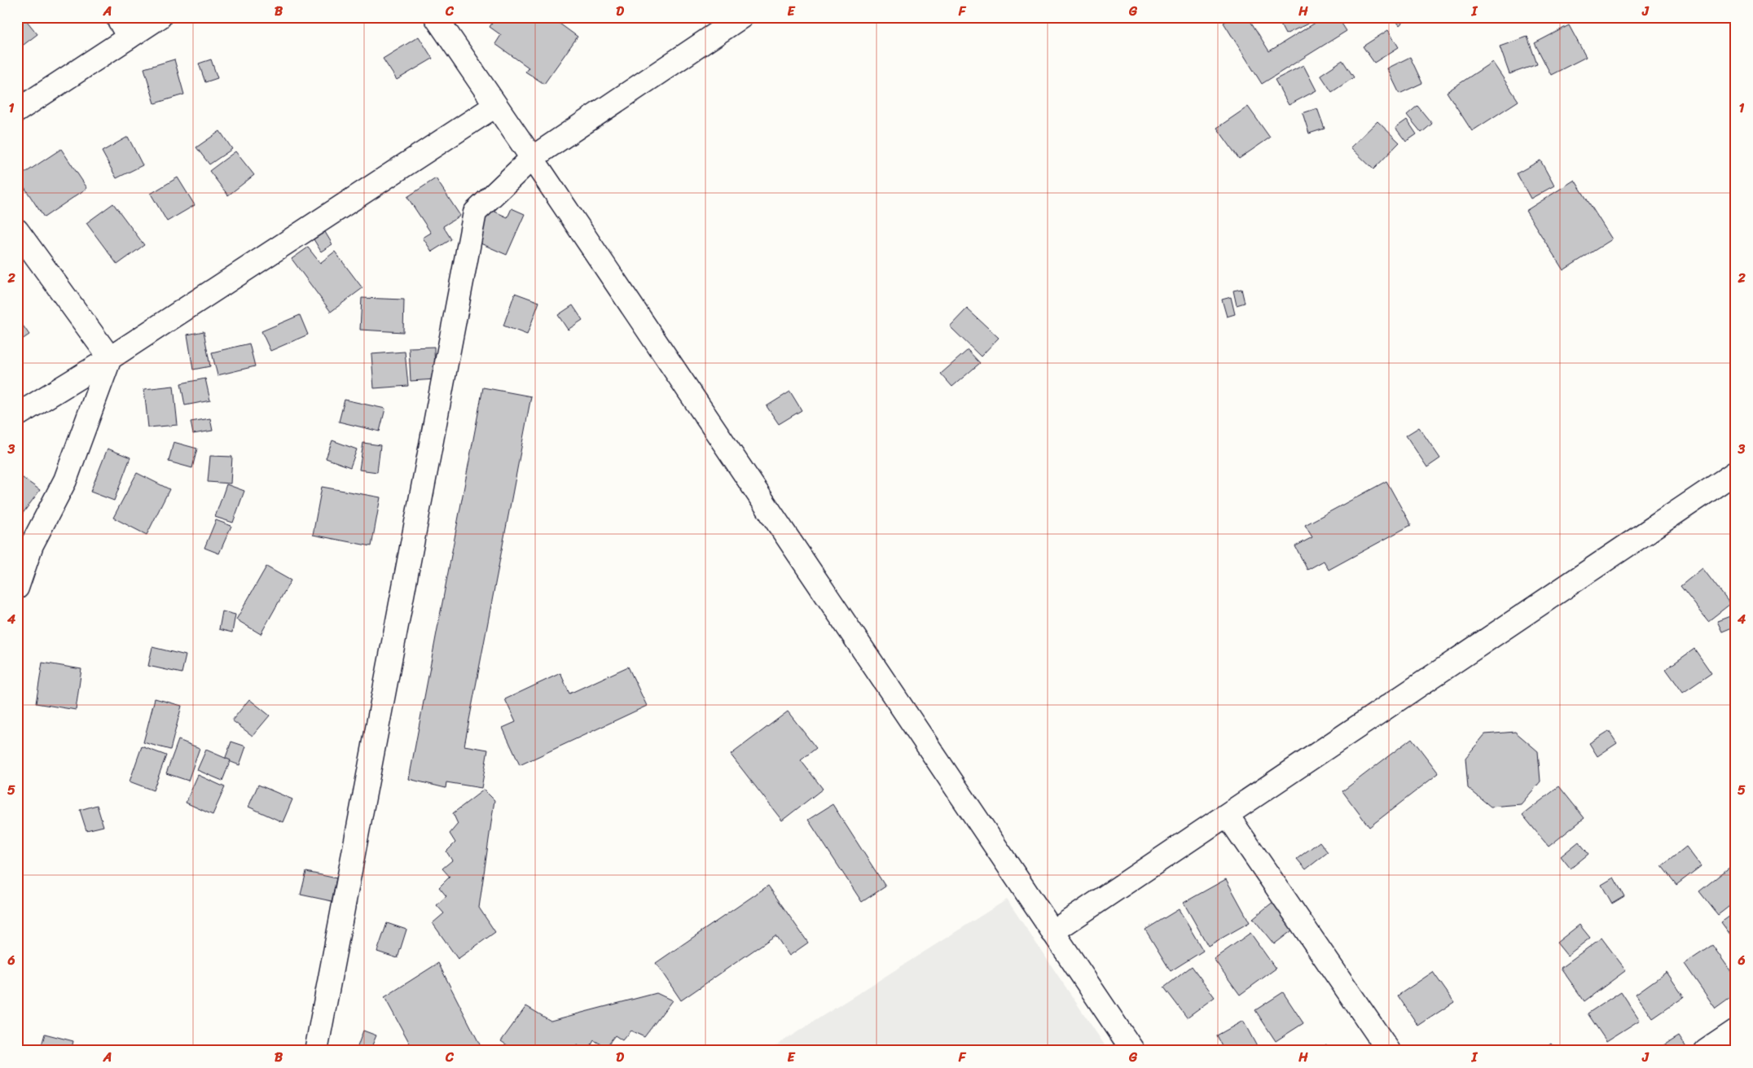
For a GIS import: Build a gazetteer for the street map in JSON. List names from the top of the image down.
{
  "grid": {
    "columns": [
      "A",
      "B",
      "C",
      "D",
      "E",
      "F",
      "G",
      "H",
      "I",
      "J"
    ],
    "rows": [
      "1",
      "2",
      "3",
      "4",
      "5",
      "6"
    ]
  }
}
